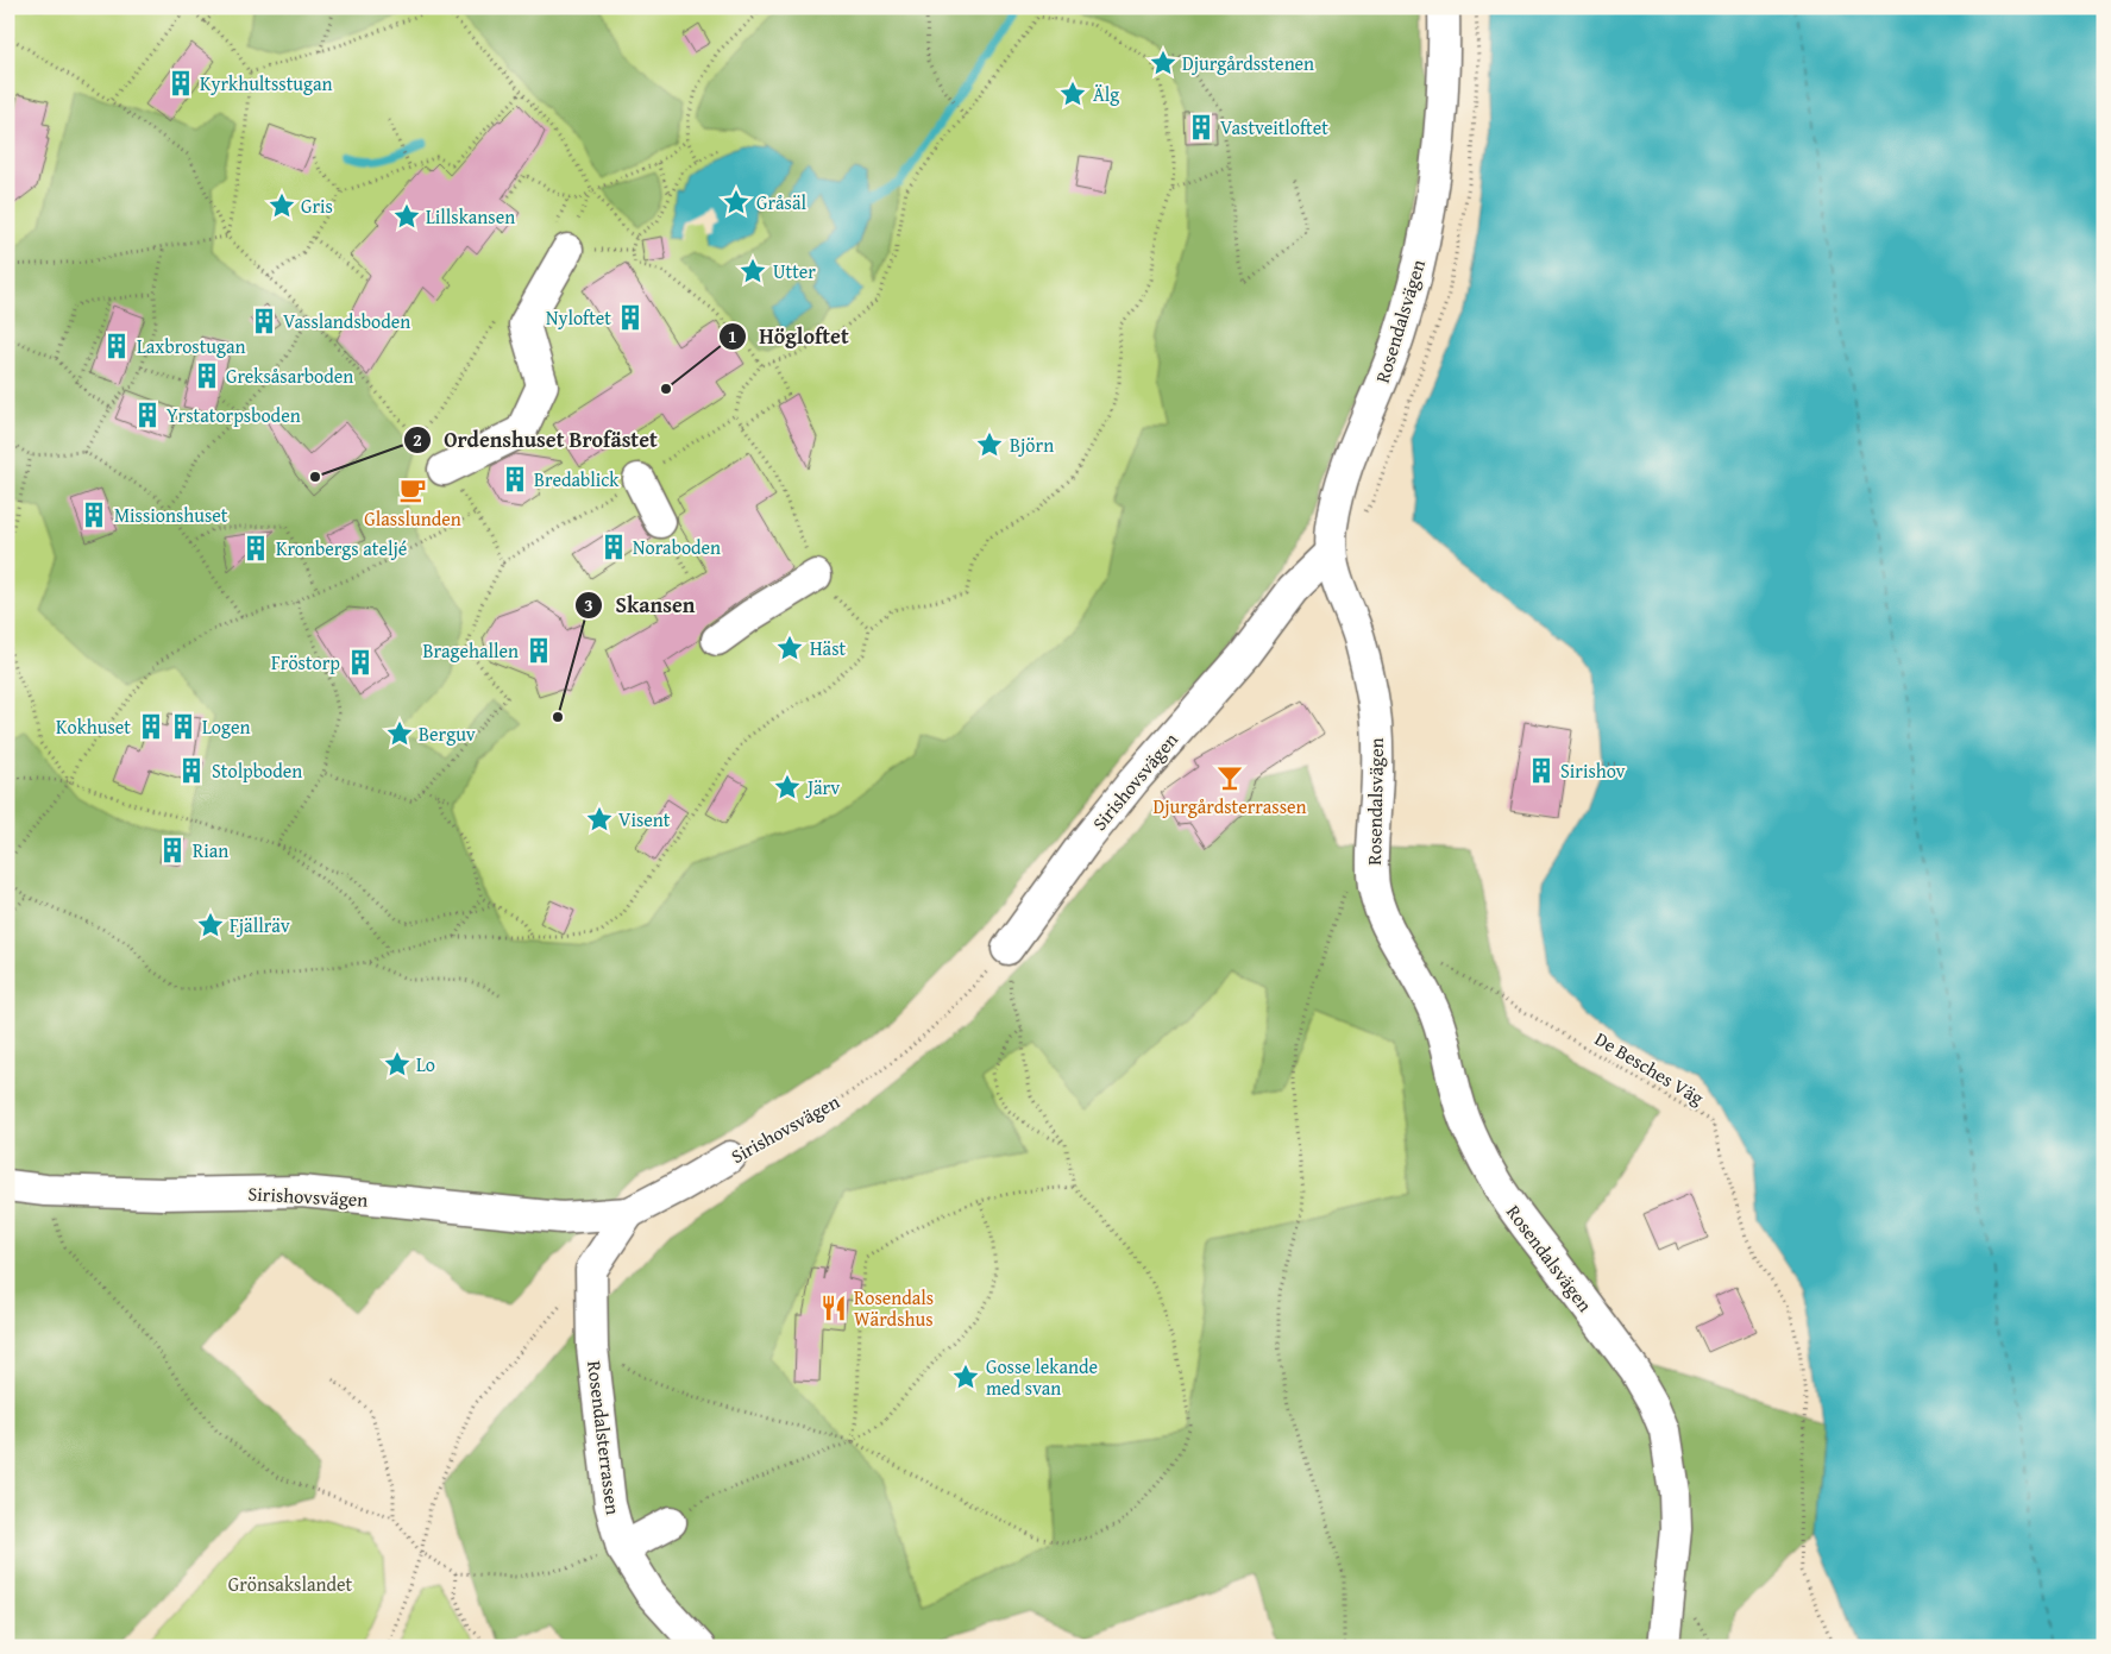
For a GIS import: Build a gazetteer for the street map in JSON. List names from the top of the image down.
{
  "streets": {
    "street": ["Rosendalsvägen", "Sirishovsvägen", "Rosendalsterrassen"],
    "path": ["De Besches Väg"]
  },
  "crossings": [
    ["Rosendalsvägen", "Sirishovsvägen"],
    ["Rosendalsvägen", "De Besches Väg"]
  ],
  "parks": ["Grönsakslandet"],
  "places": {
    "place": [
      "Djurgårdsstenen",
      "Älg",
      "Gråsäl",
      "Gris",
      "Lillskansen",
      "Utter",
      "Björn",
      "Häst",
      "Berguv",
      "Järv",
      "Visent",
      "Fjällräv",
      "Lo",
      "Gosse lekande med svan"
    ],
    "building": [
      "Kyrkhultsstugan",
      "Vastveitloftet",
      "Nyloftet",
      "Vasslandsboden",
      "Laxbrostugan",
      "Greksåsarboden",
      "Yrstatorpsboden",
      "Bredablick",
      "Missionshuset",
      "Noraboden",
      "Kronbergs ateljé",
      "Bragehallen",
      "Fröstorp",
      "Kokhuset",
      "Logen",
      "Stolpboden",
      "Sirishov",
      "Rian"
    ],
    "other": ["Högloftet", "Ordenshuset Brofästet", "Skansen"],
    "cafe": ["Glasslunden"],
    "bar": ["Djurgårdsterrassen"],
    "restaurant": ["Rosendals Wärdshus"]
  }
}
